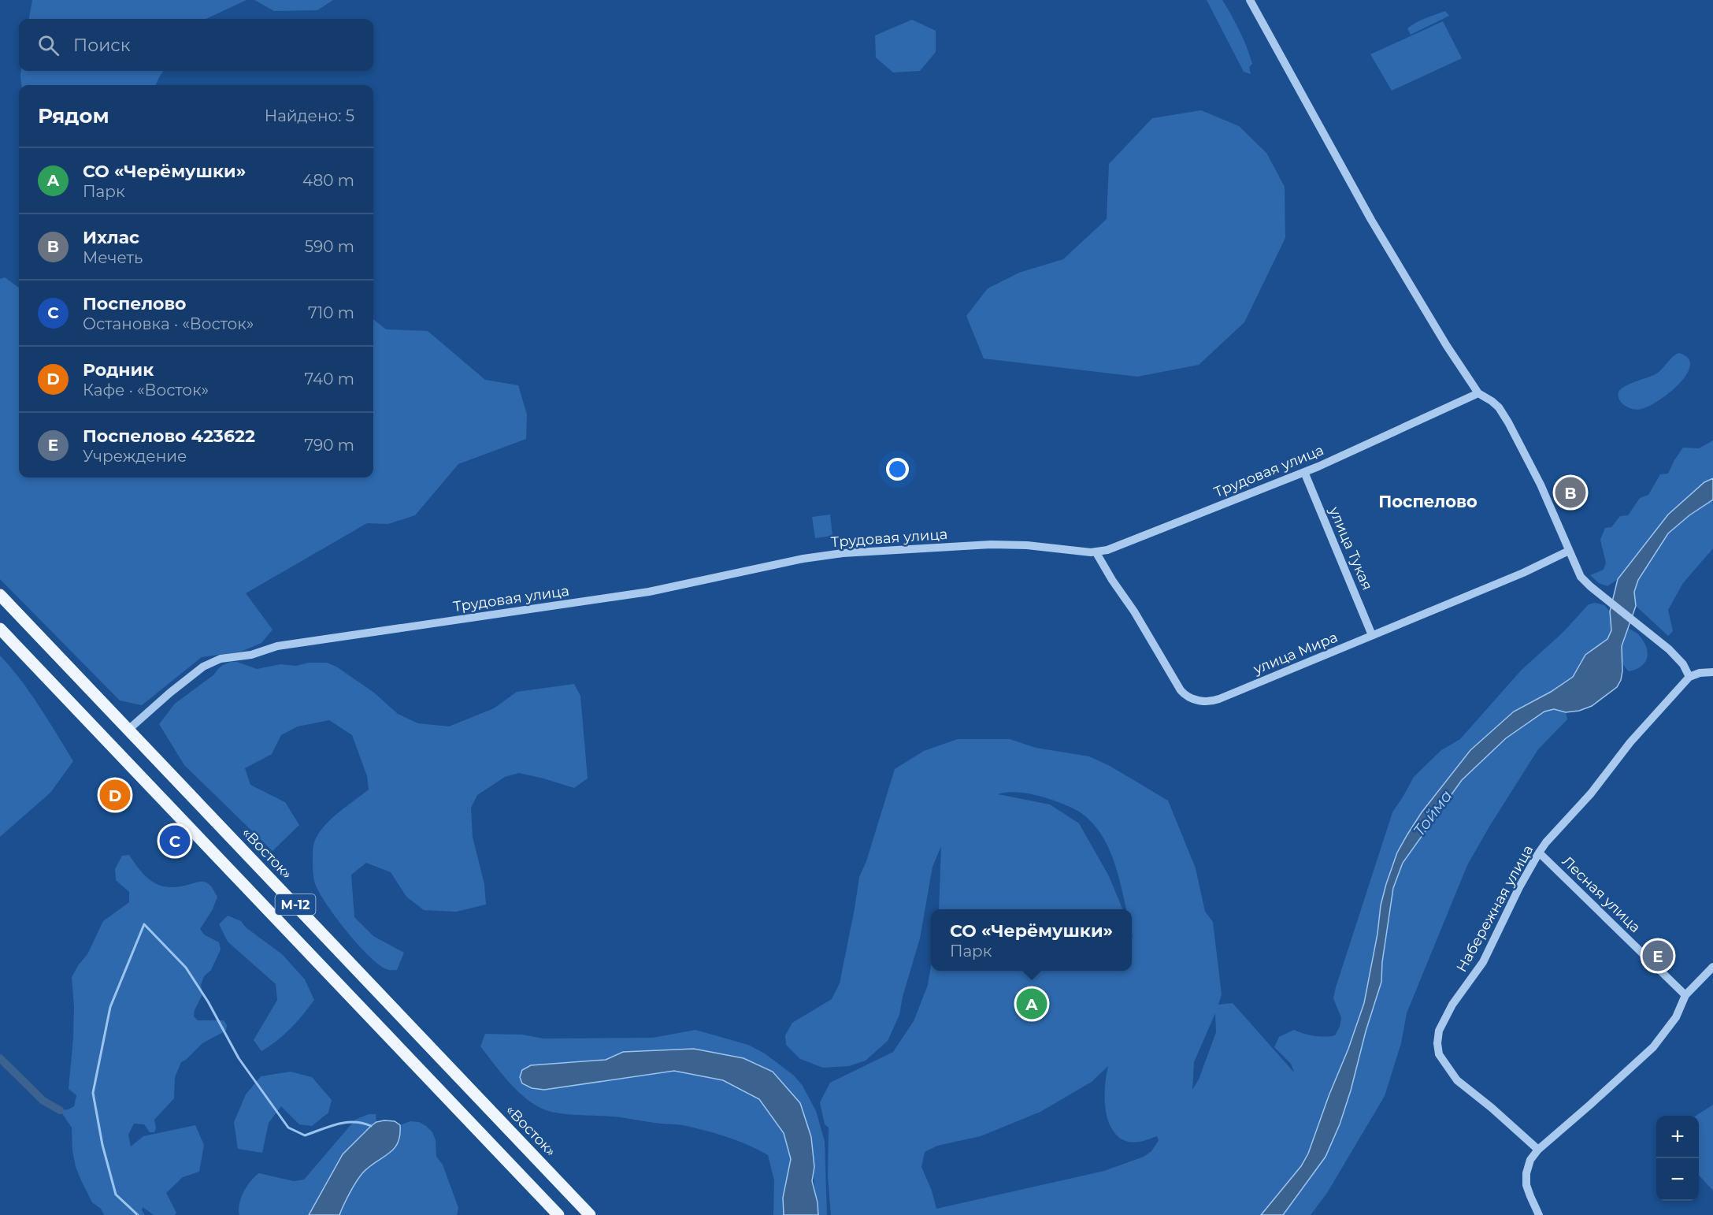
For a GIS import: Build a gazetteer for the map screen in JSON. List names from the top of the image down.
{
  "streets": {
    "main road": ["«Восток»", "М-12"],
    "street": [
      "Трудовая улица",
      "улица Тукая",
      "улица Мира",
      "Лесная улица",
      "Набережная улица"
    ]
  },
  "crossings": [
    ["Трудовая улица", "улица Тукая"],
    ["Трудовая улица", "улица Мира"],
    ["Трудовая улица", "«Восток»"],
    ["улица Тукая", "улица Мира"],
    ["Лесная улица", "Набережная улица"]
  ],
  "districts": ["Поспелово"],
  "water": ["Тойма"],
  "page": {
    "search": "Поиск",
    "heading": ["Рядом", "Найдено: 5"],
    "list": [
      {
        "mark": "A",
        "name": "СО «Черёмушки»",
        "note": "Парк",
        "value": "480 m"
      },
      {
        "mark": "B",
        "name": "Ихлас",
        "note": "Мечеть",
        "value": "590 m"
      },
      {
        "mark": "C",
        "name": "Поспелово",
        "note": "Остановка · «Восток»",
        "value": "710 m"
      },
      {
        "mark": "D",
        "name": "Родник",
        "note": "Кафе · «Восток»",
        "value": "740 m"
      },
      {
        "mark": "E",
        "name": "Поспелово 423622",
        "note": "Учреждение",
        "value": "790 m"
      }
    ],
    "pins": [
      "B",
      "D",
      "C",
      "E",
      "A"
    ],
    "popup": ["СО «Черёмушки»", "Парк"],
    "map_buttons": ["+", "−"]
  }
}
